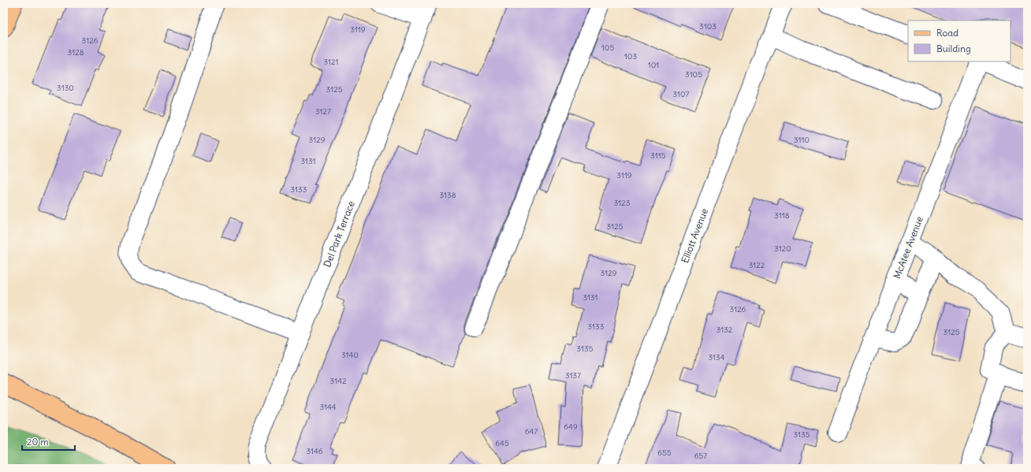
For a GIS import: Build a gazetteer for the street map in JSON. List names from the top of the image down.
{
  "streets": {
    "street": ["Del Park Terrace", "Elliott Avenue", "McAtee Avenue"]
  },
  "house_numbers": [
    "3103",
    "3119",
    "3126",
    "105",
    "3128",
    "103",
    "3121",
    "101",
    "3105",
    "3130",
    "3125",
    "3107",
    "3127",
    "3129",
    "3110",
    "3115",
    "3131",
    "3119",
    "3133",
    "3138",
    "3123",
    "3118",
    "3125",
    "3120",
    "3122",
    "3129",
    "3131",
    "3126",
    "3133",
    "3132",
    "3125",
    "3135",
    "3140",
    "3134",
    "3137",
    "3142",
    "3144",
    "649",
    "647",
    "3135",
    "645",
    "3146",
    "655",
    "657"
  ],
  "legend": ["Road", "Building"],
  "scale_bar": "20 m"
}
